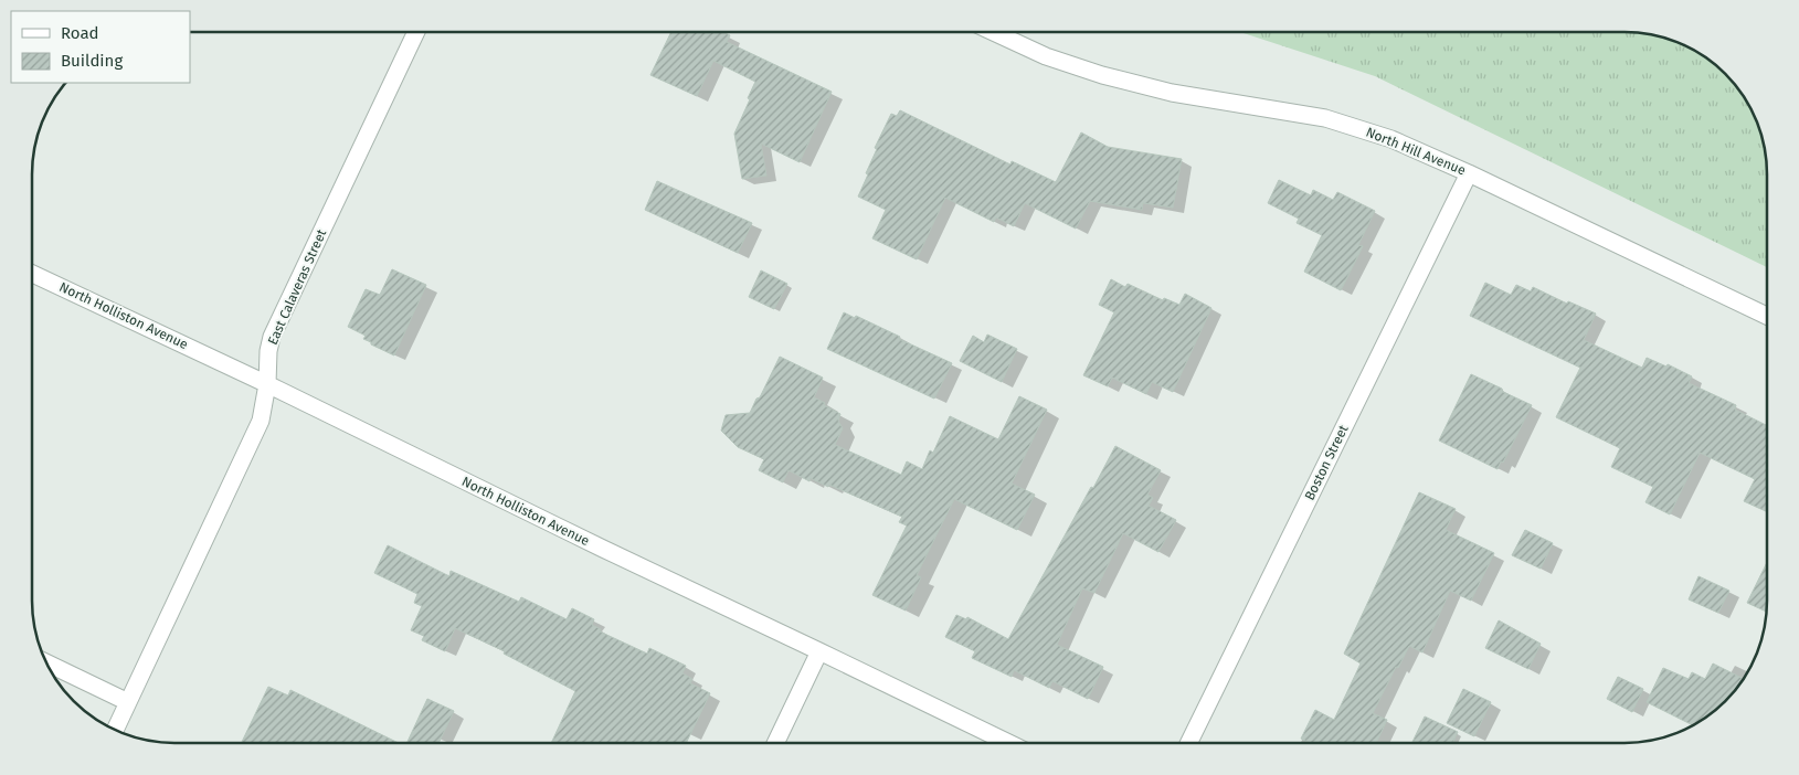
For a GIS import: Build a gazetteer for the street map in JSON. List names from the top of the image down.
{
  "streets": {
    "street": [
      "North Hill Avenue",
      "East Calaveras Street",
      "North Holliston Avenue",
      "Boston Street"
    ]
  },
  "crossings": [
    ["North Hill Avenue", "Boston Street"],
    ["East Calaveras Street", "North Holliston Avenue"]
  ],
  "legend": ["Road", "Building"]
}
